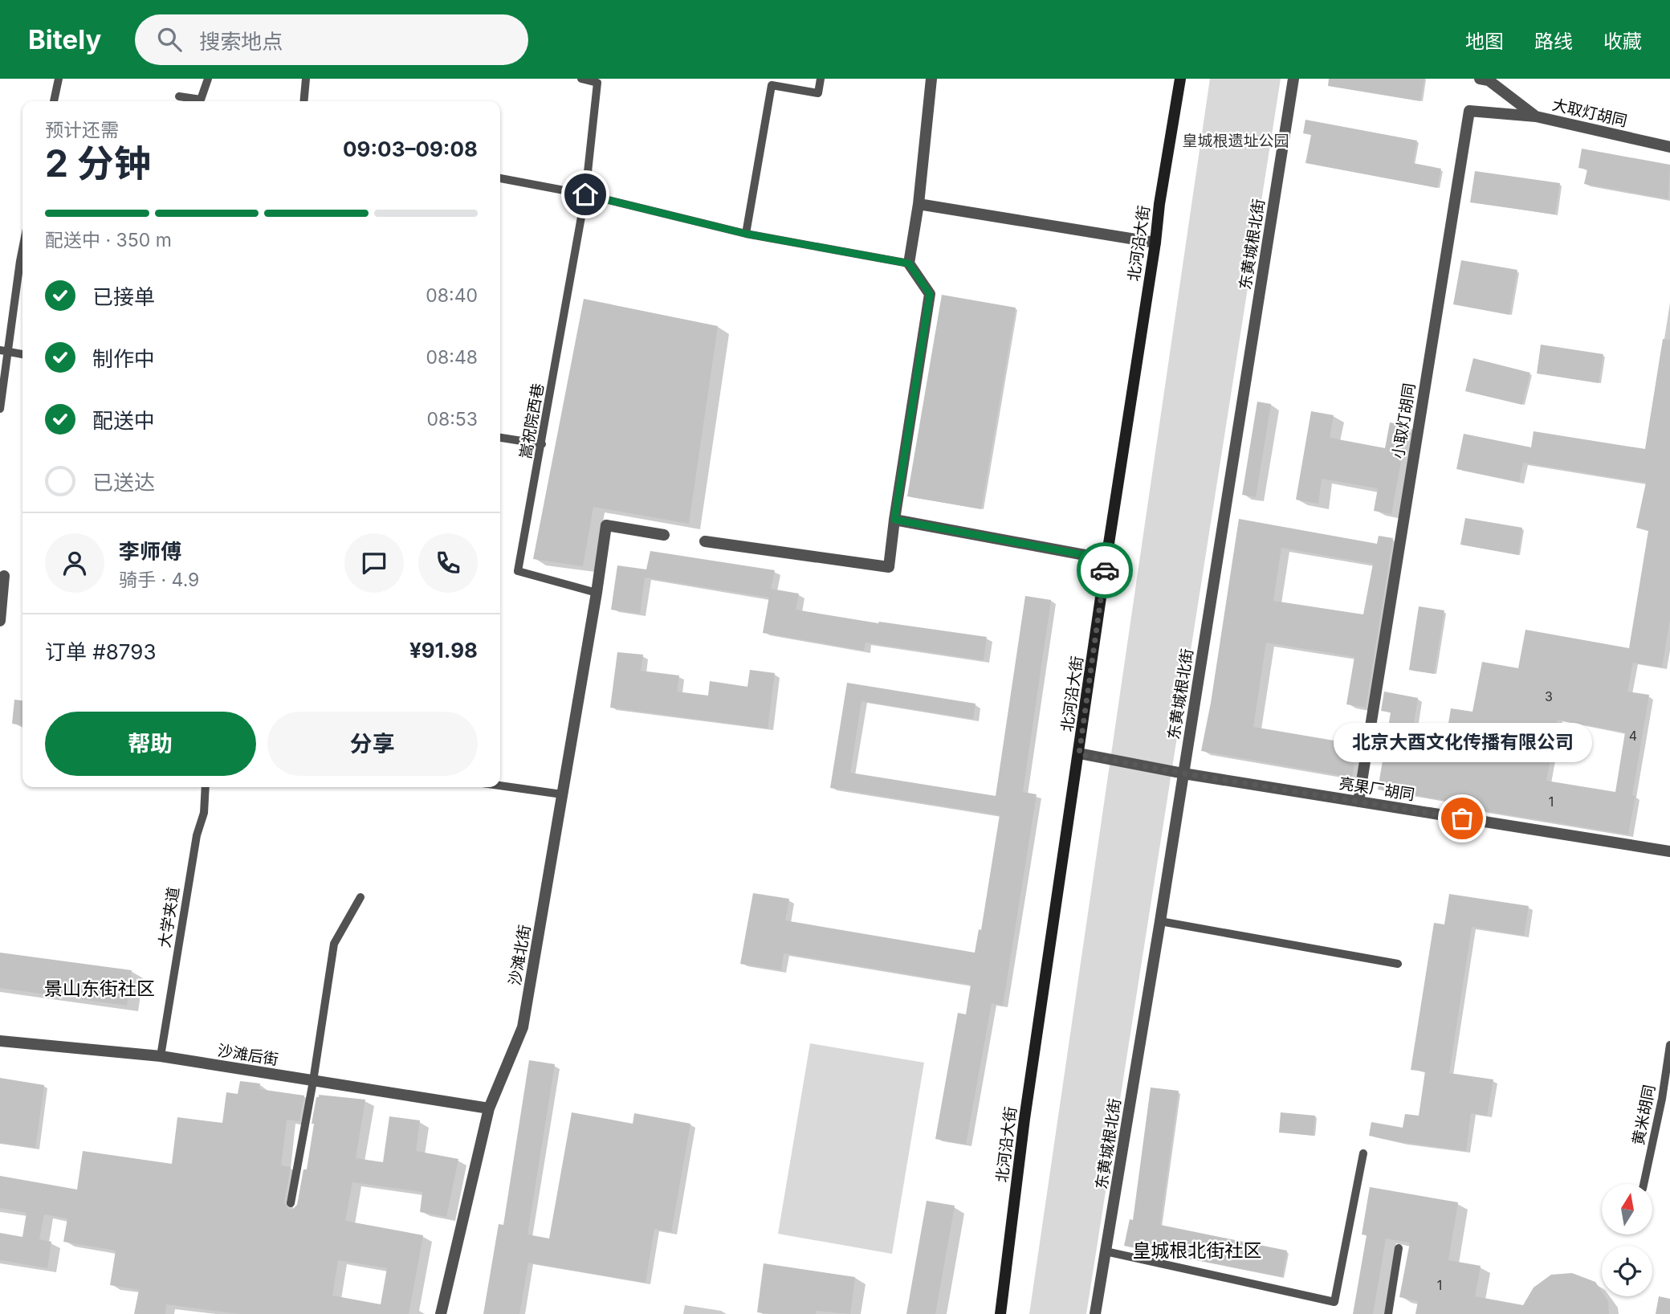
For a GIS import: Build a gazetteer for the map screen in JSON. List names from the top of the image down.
{
  "streets": {
    "main road": ["北河沿大街"],
    "street": [
      "大取灯胡同",
      "东黄城根北街",
      "小取灯胡同",
      "亮果厂胡同",
      "沙滩北街",
      "沙滩后街"
    ],
    "lane": ["嵩祝院西巷", "大学夹道", "黄米胡同"]
  },
  "crossings": [
    ["大取灯胡同", "小取灯胡同"],
    ["北河沿大街", "亮果厂胡同"],
    ["东黄城根北街", "亮果厂胡同"],
    ["嵩祝院西巷", "沙滩北街"],
    ["小取灯胡同", "亮果厂胡同"],
    ["大学夹道", "沙滩后街"],
    ["沙滩北街", "沙滩后街"]
  ],
  "districts": ["景山东街社区", "皇城根北街社区"],
  "parks": ["皇城根遗址公园"],
  "places": ["北京大酉文化传播有限公司"],
  "house_numbers": [
    "3",
    "4",
    "1",
    "1"
  ],
  "north": "top",
  "page": {
    "header": "Bitely",
    "search": "搜索地点",
    "nav": ["地图", "路线", "收藏"],
    "heading": ["2 分钟", "预计还需", "09:03–09:08"],
    "panel": [
      "李师傅",
      "骑手 · 4.9",
      "订单 #8793",
      "¥91.98"
    ],
    "bar": "配送中 · 350 m",
    "list": [
      ["已接单", "08:40"],
      ["制作中", "08:48"],
      ["配送中", "08:53"],
      "已送达"
    ],
    "buttons": ["帮助", "分享"],
    "bubble": "北京大酉文化传播有限公司"
  }
}
